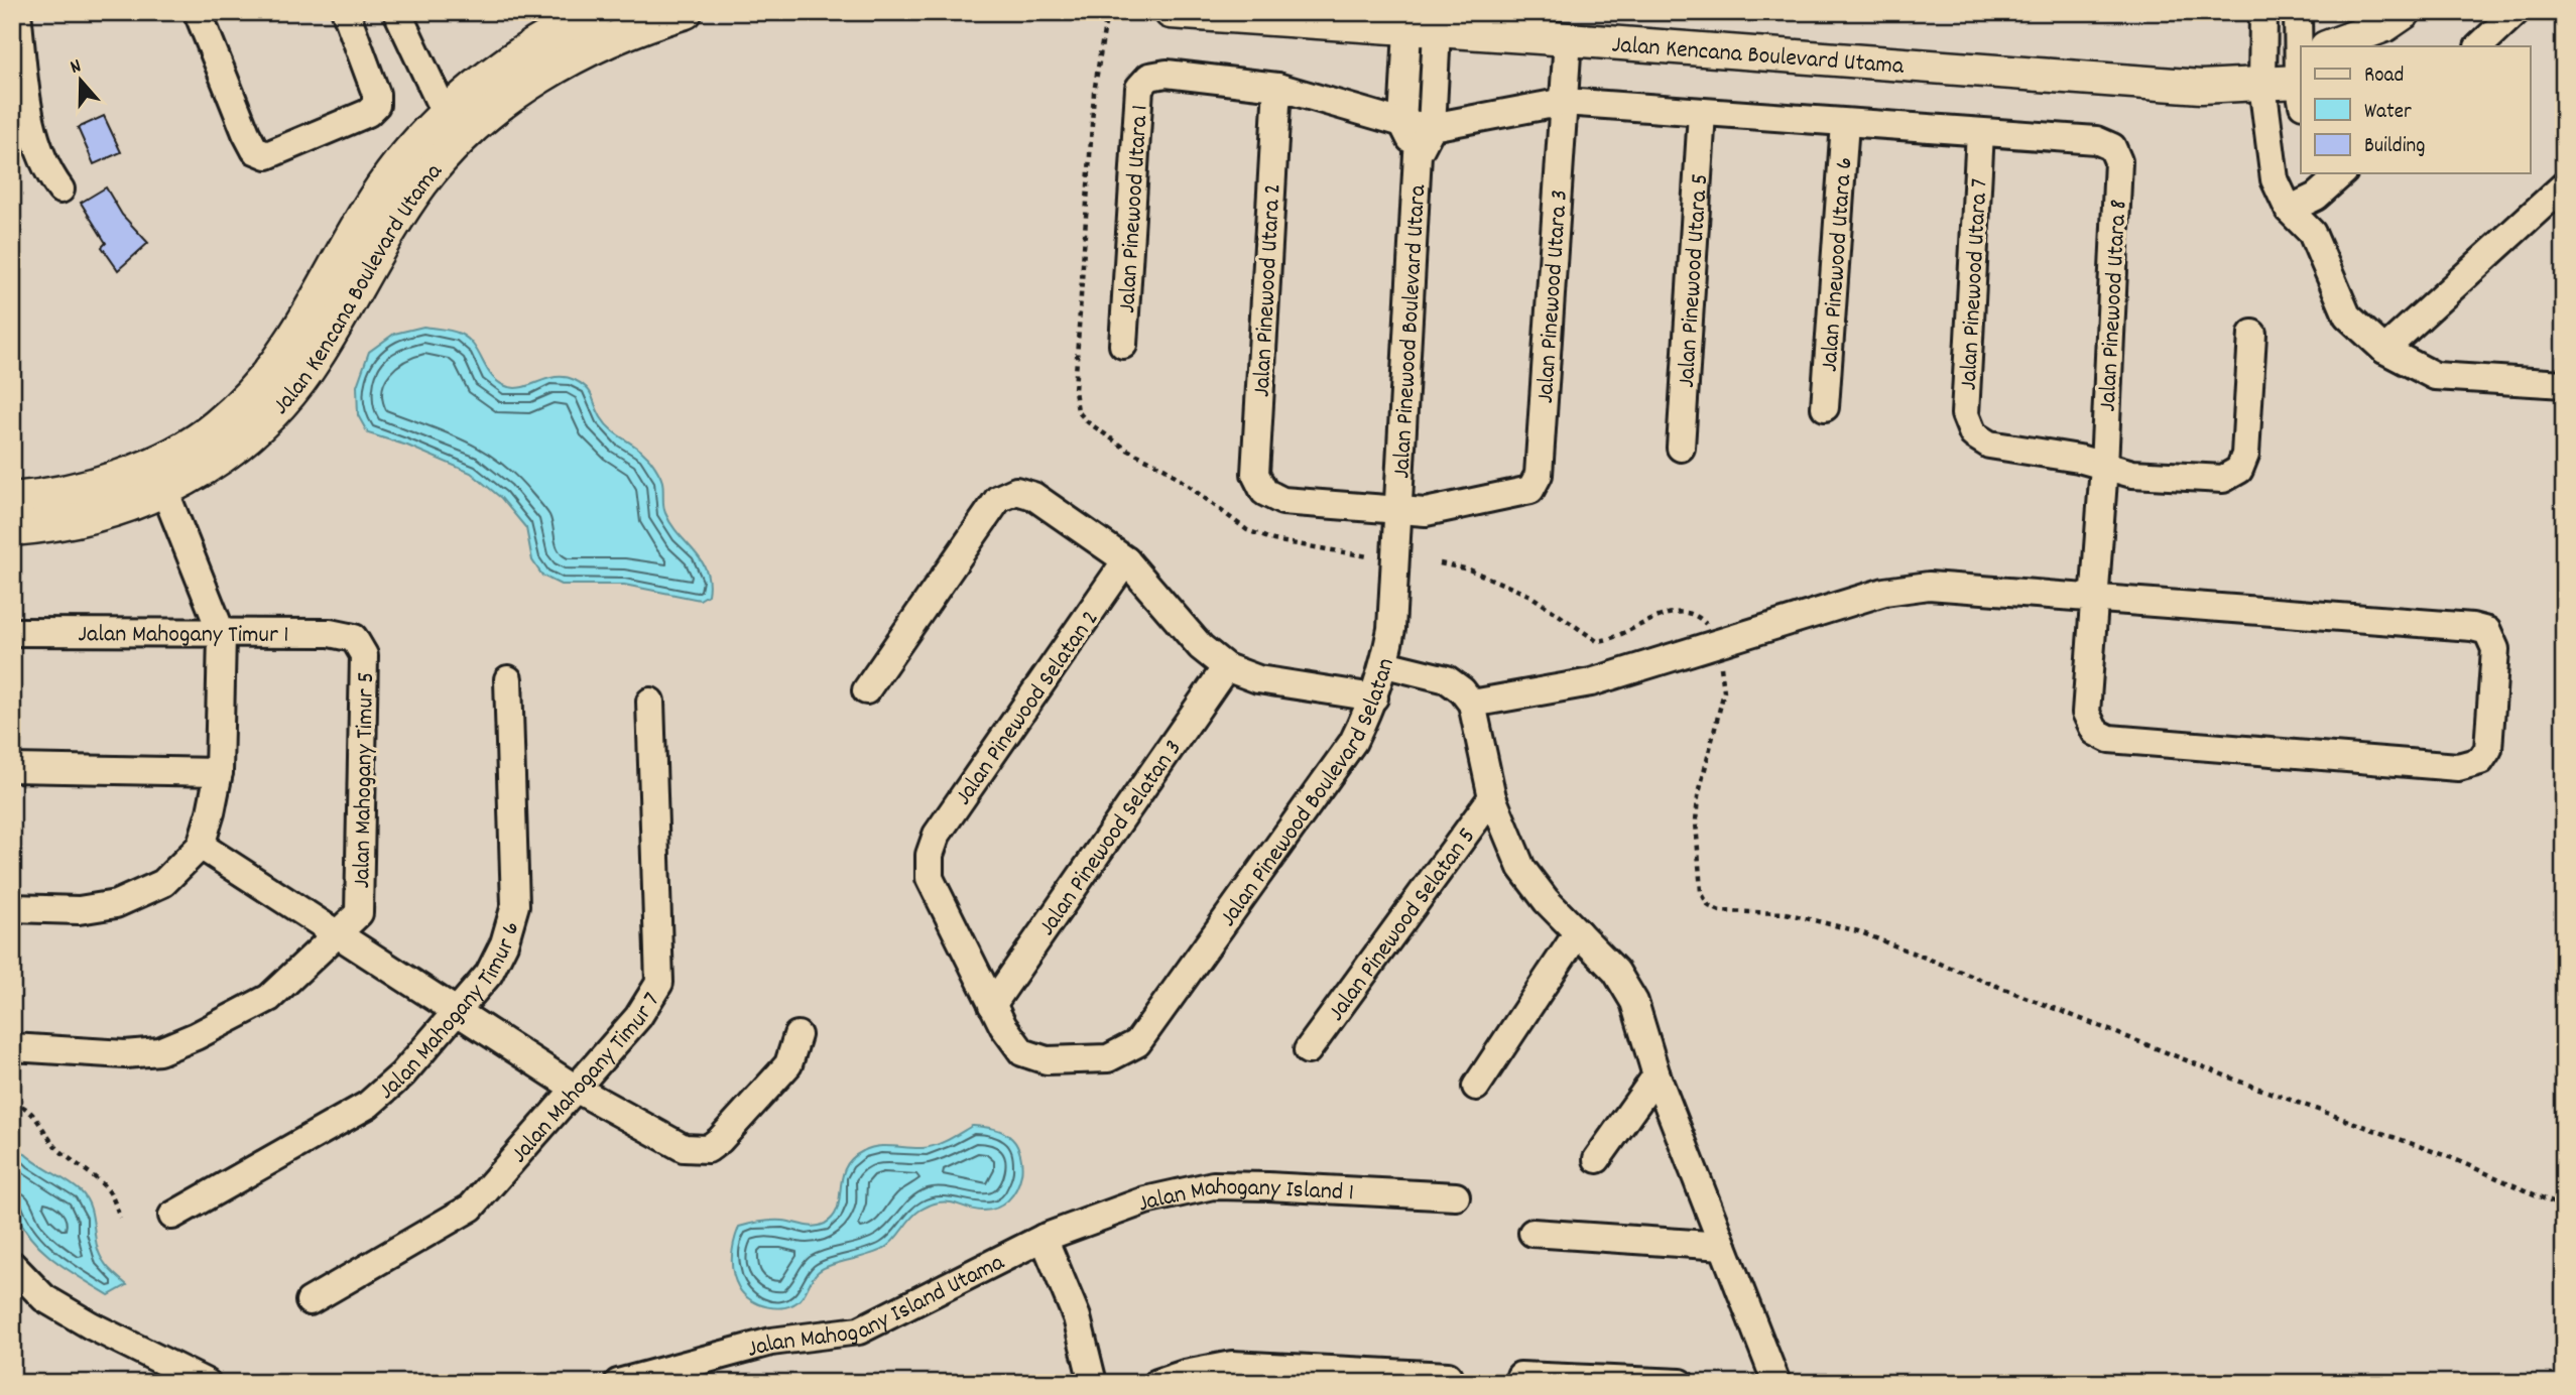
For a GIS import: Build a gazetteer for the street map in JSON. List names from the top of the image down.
{
  "streets": {
    "street": [
      "Jalan Kencana Boulevard Utama",
      "Jalan Pinewood Utara 1",
      "Jalan Pinewood Utara 6",
      "Jalan Pinewood Utara 5",
      "Jalan Pinewood Utara 7",
      "Jalan Pinewood Utara 2",
      "Jalan Pinewood Utara 3",
      "Jalan Pinewood Utara 8",
      "Jalan Pinewood Boulevard Utara",
      "Jalan Mahogany Timur 1",
      "Jalan Pinewood Selatan 2",
      "Jalan Mahogany Timur 5",
      "Jalan Pinewood Boulevard Selatan",
      "Jalan Pinewood Selatan 3",
      "Jalan Pinewood Selatan 5",
      "Jalan Mahogany Timur 6",
      "Jalan Mahogany Timur 7",
      "Jalan Mahogany Island 1",
      "Jalan Mahogany Island Utama"
    ]
  },
  "crossings": [
    ["Jalan Kencana Boulevard Utama", "Jalan Pinewood Utara 3"],
    ["Jalan Kencana Boulevard Utama", "Jalan Pinewood Boulevard Utara"],
    ["Jalan Pinewood Utara 1", "Jalan Pinewood Utara 2"],
    ["Jalan Pinewood Utara 7", "Jalan Pinewood Utara 8"],
    ["Jalan Pinewood Utara 2", "Jalan Pinewood Utara 3"],
    ["Jalan Pinewood Utara 2", "Jalan Pinewood Boulevard Utara"],
    ["Jalan Pinewood Utara 2", "Jalan Pinewood Boulevard Selatan"],
    ["Jalan Pinewood Utara 3", "Jalan Pinewood Boulevard Utara"],
    ["Jalan Pinewood Utara 3", "Jalan Pinewood Boulevard Selatan"],
    ["Jalan Pinewood Boulevard Utara", "Jalan Pinewood Boulevard Selatan"],
    ["Jalan Mahogany Timur 1", "Jalan Mahogany Timur 5"],
    ["Jalan Pinewood Selatan 2", "Jalan Pinewood Boulevard Selatan"],
    ["Jalan Pinewood Selatan 2", "Jalan Pinewood Selatan 3"],
    ["Jalan Pinewood Boulevard Selatan", "Jalan Pinewood Selatan 3"],
    ["Jalan Mahogany Island 1", "Jalan Mahogany Island Utama"]
  ],
  "legend": ["Road", "Water", "Building"],
  "north": "top"
}
